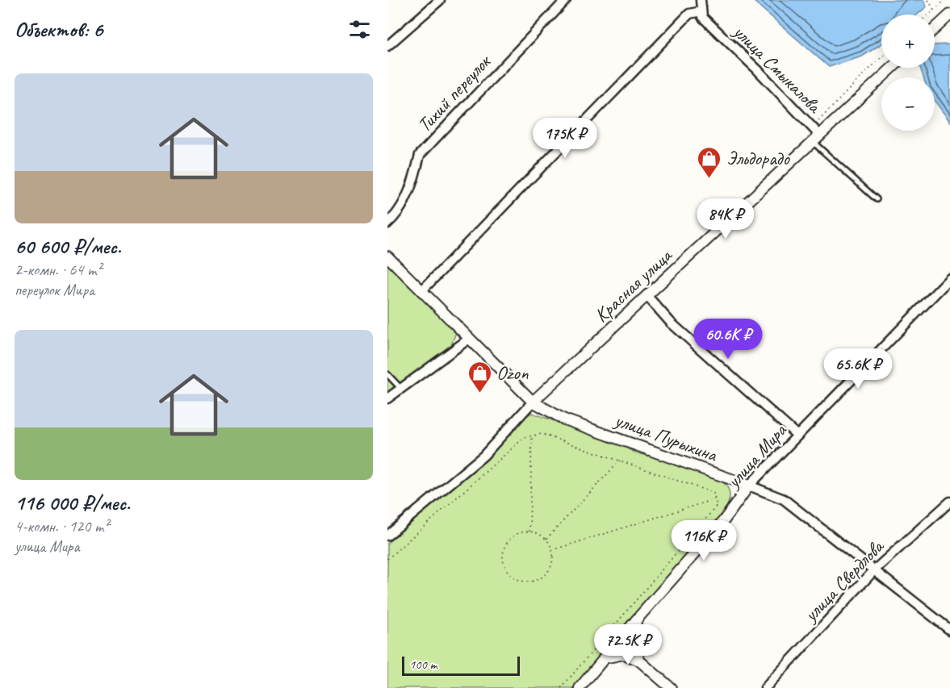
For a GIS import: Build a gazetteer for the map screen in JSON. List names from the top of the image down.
{
  "streets": {
    "street": [
      "улица Смыкалова",
      "Тихий переулок",
      "Красная улица",
      "улица Пурыхина",
      "улица Мира",
      "улица Свердлова"
    ]
  },
  "crossings": [
    ["улица Смыкалова", "Красная улица"],
    ["Красная улица", "улица Пурыхина"],
    ["улица Пурыхина", "улица Мира"],
    ["улица Пурыхина", "улица Свердлова"]
  ],
  "places": {
    "shop": ["Эльдорадо", "Ozon"]
  },
  "scale_bar": "100 m",
  "page": {
    "heading": "Объектов: 6",
    "map_buttons": ["+", "−"],
    "list": [
      {
        "name": "60 600 ₽/мес.",
        "note": "2-комн. · 64 m² · переулок Мира"
      },
      {
        "name": "116 000 ₽/мес.",
        "note": "4-комн. · 120 m² · улица Мира"
      }
    ],
    "price": [
      "175K ₽",
      "84K ₽",
      "60.6K ₽",
      "65.6K ₽",
      "116K ₽",
      "72.5K ₽"
    ],
    "scale": "100 m"
  }
}
